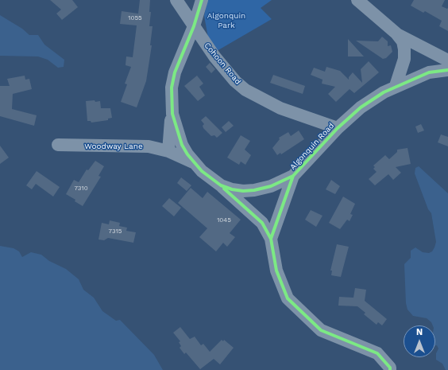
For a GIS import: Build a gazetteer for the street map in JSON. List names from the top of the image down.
{
  "streets": {
    "street": ["Cohoon Road", "Woodway Lane", "Algonquin Road"]
  },
  "crossings": [
    ["Cohoon Road", "Algonquin Road"]
  ],
  "parks": ["Algonquin Park"],
  "house_numbers": [
    "1055",
    "7310",
    "1045",
    "7315"
  ],
  "north": "top"
}
